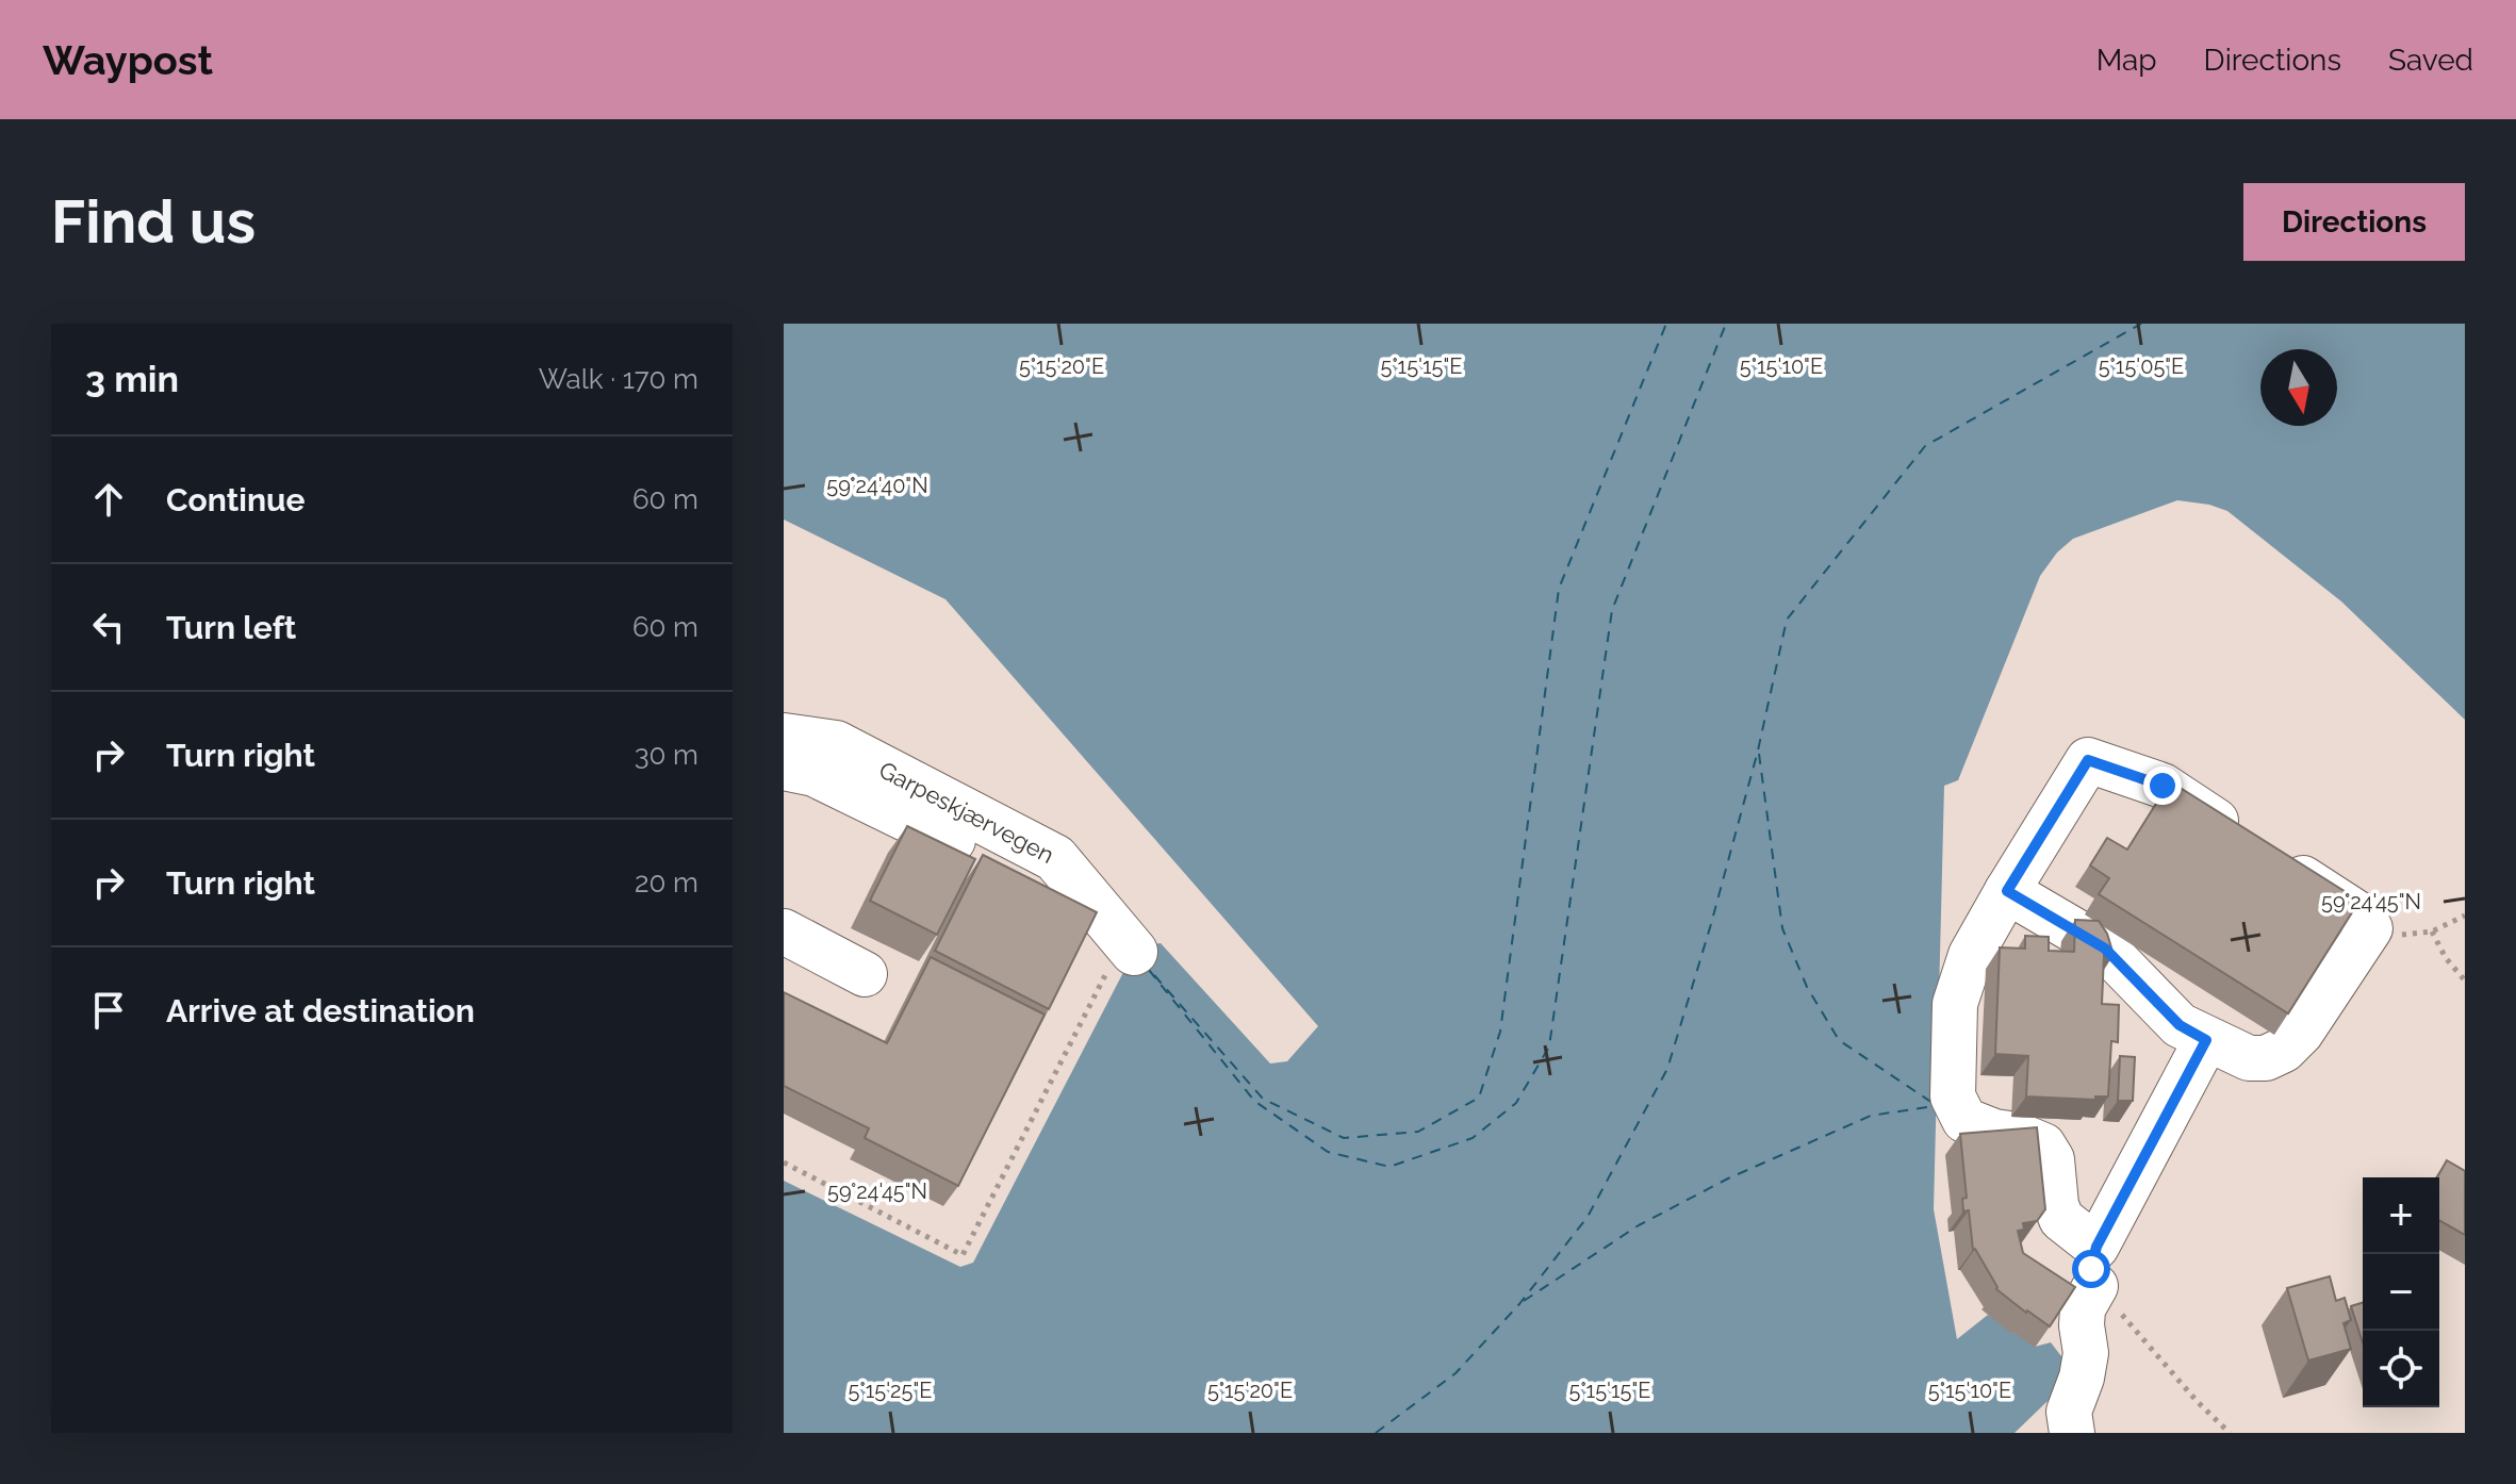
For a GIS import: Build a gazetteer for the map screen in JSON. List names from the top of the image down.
{
  "streets": {
    "main road": ["Garpeskjærvegen"]
  },
  "north": "bottom",
  "page": {
    "header": "Waypost",
    "nav": ["Map", "Directions", "Saved"],
    "buttons": "Directions",
    "title": "Find us",
    "heading": ["3 min", "Walk · 170 m"],
    "list": [
      ["Continue", "60 m"],
      ["Turn left", "60 m"],
      ["Turn right", "30 m"],
      ["Turn right", "20 m"],
      "Arrive at destination"
    ],
    "map_buttons": ["+", "−"]
  },
  "coordinates": [
    "5°15'20\"E",
    "5°15'15\"E",
    "5°15'10\"E",
    "5°15'05\"E",
    "59°24'40\"N",
    "59°24'45\"N",
    "5°15'25\"E"
  ]
}
